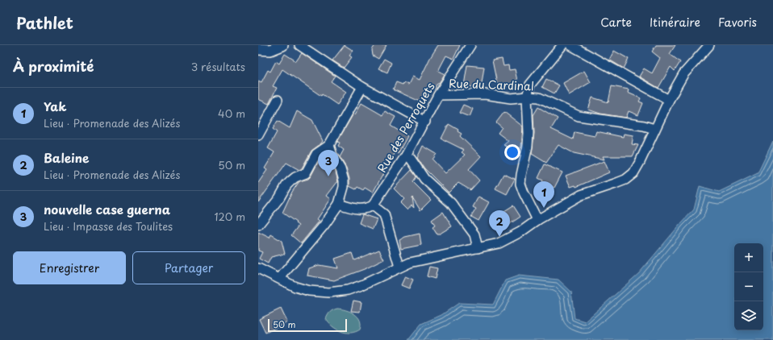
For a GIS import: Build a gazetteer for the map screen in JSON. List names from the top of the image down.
{
  "streets": {
    "street": ["Rue du Cardinal", "Rue des Perroquets"]
  },
  "crossings": [
    ["Rue du Cardinal", "Rue des Perroquets"]
  ],
  "scale_bar": "50 m",
  "page": {
    "header": "Pathlet",
    "nav": ["Carte", "Itinéraire", "Favoris"],
    "heading": ["À proximité", "3 résultats"],
    "list": [
      {
        "mark": "1",
        "name": "Yak",
        "note": "Lieu · Promenade des Alizés",
        "value": "40 m"
      },
      {
        "mark": "2",
        "name": "Baleine",
        "note": "Lieu · Promenade des Alizés",
        "value": "50 m"
      },
      {
        "mark": "3",
        "name": "nouvelle case guerna",
        "note": "Lieu · Impasse des Toulites",
        "value": "120 m"
      }
    ],
    "pins": ["3", "1", "2"],
    "buttons": ["Enregistrer", "Partager"],
    "map_buttons": ["+", "−"],
    "scale": "50 m"
  }
}
